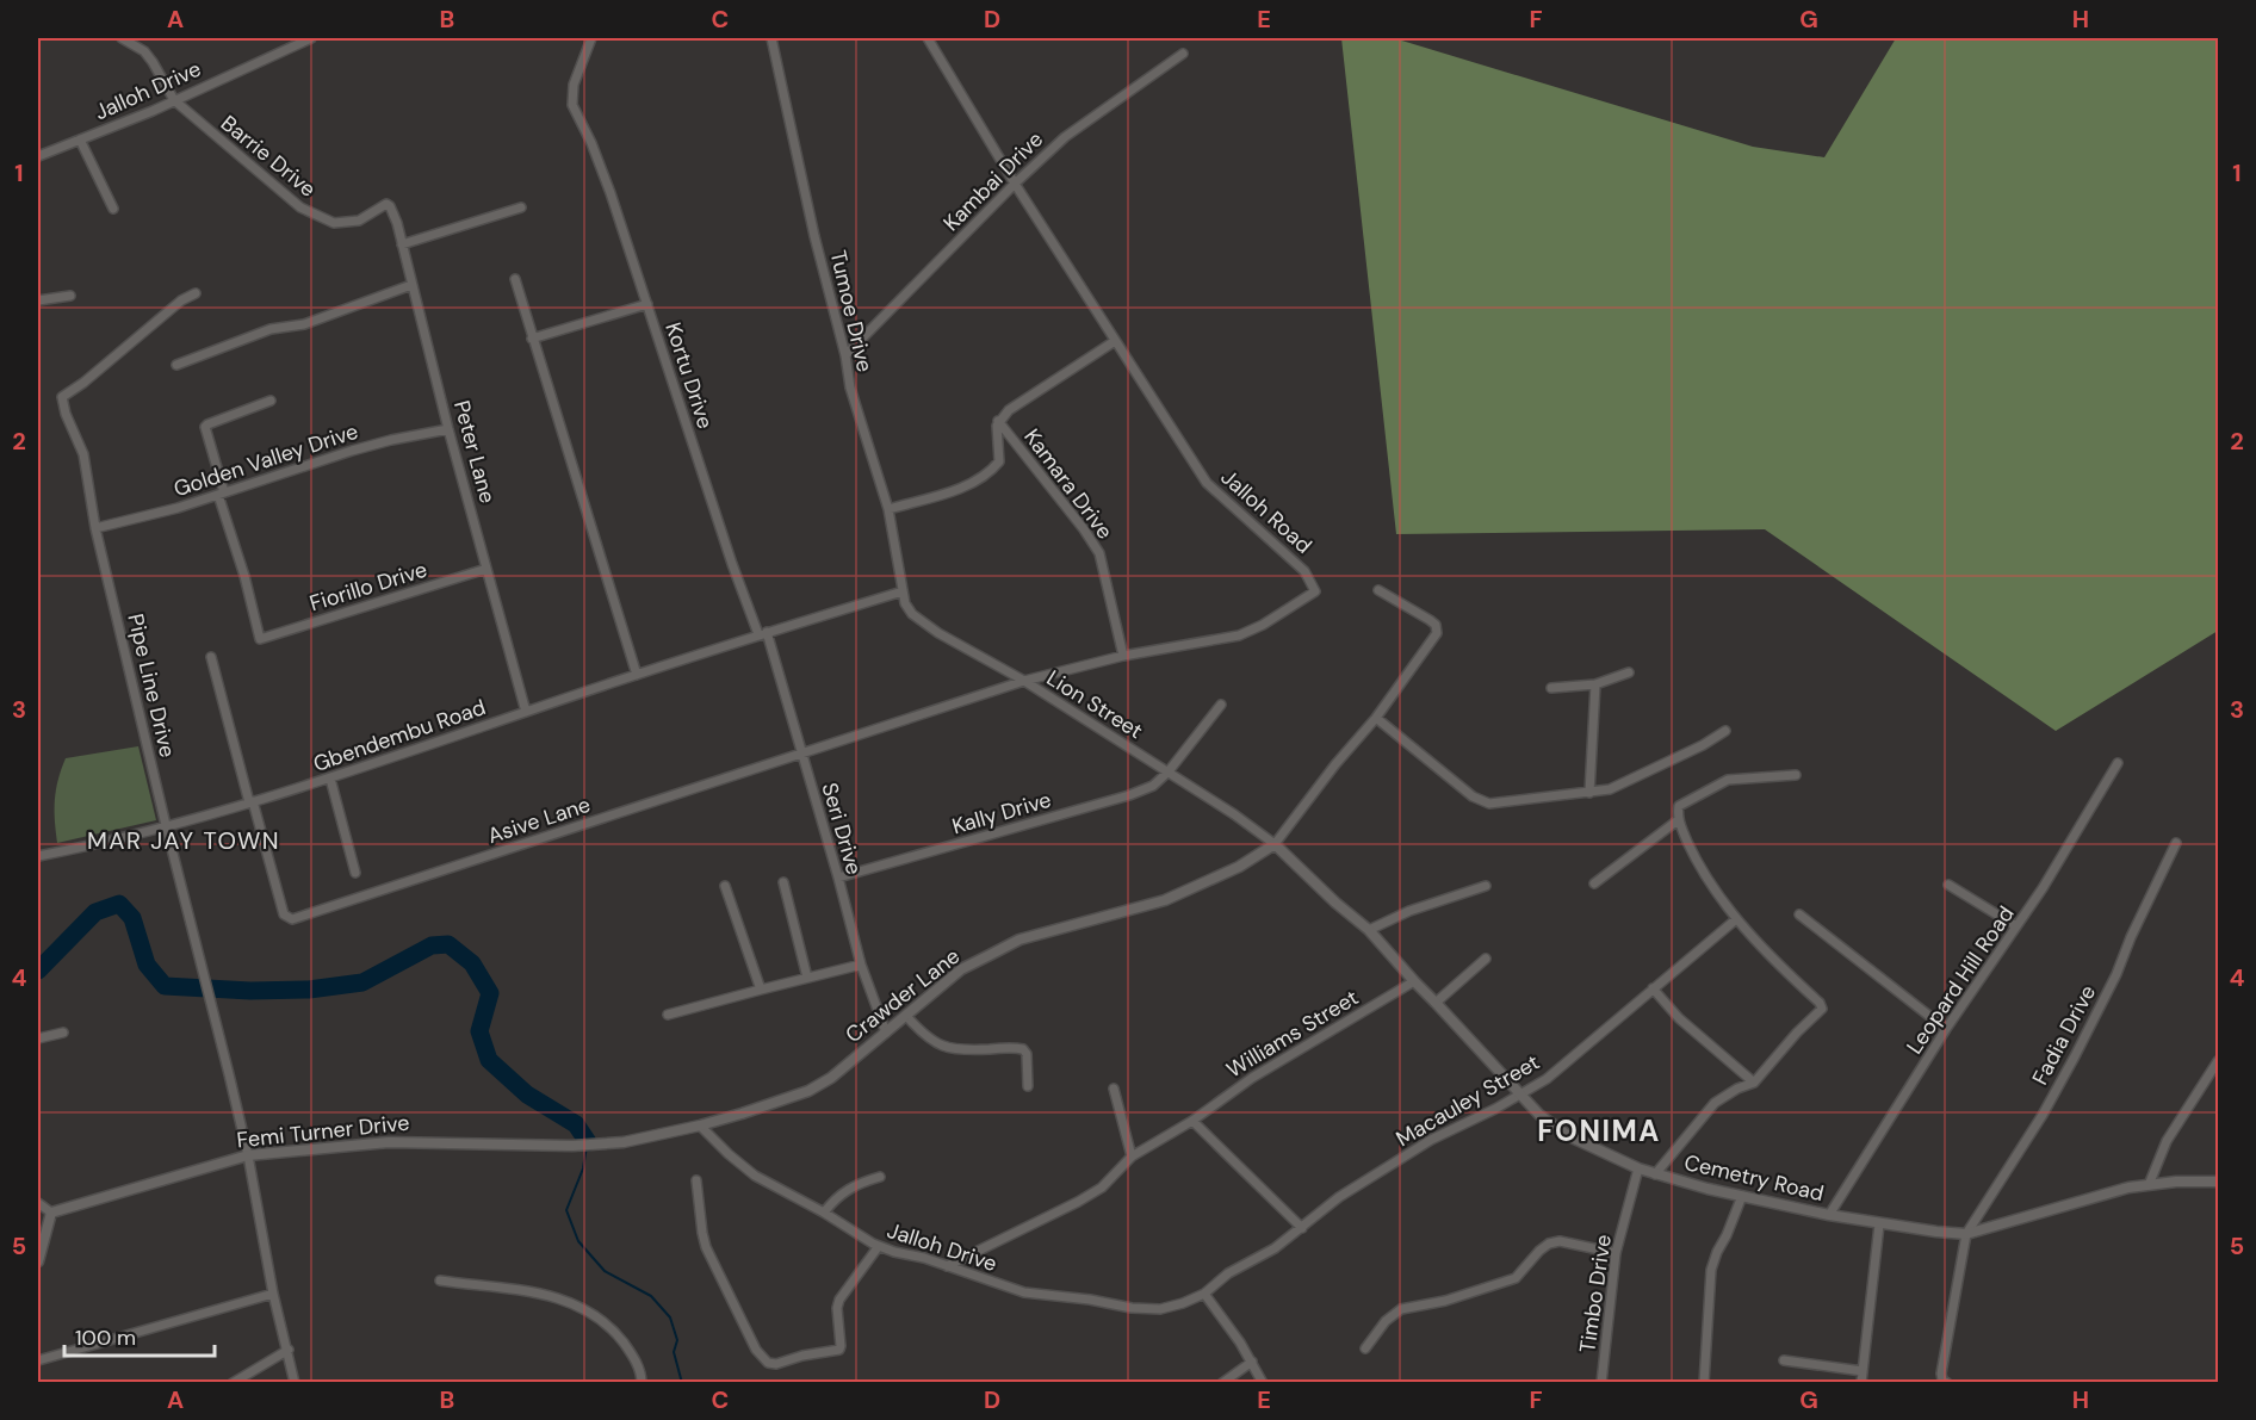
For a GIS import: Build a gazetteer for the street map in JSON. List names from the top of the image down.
{
  "streets": {
    "street": [
      "Jalloh Drive",
      "Barrie Drive",
      "Kambai Drive",
      "Tumoe Drive",
      "Kortu Drive",
      "Peter Lane",
      "Golden Valley Drive",
      "Kamara Drive",
      "Jalloh Road",
      "Fiorillo Drive",
      "Pipe Line Drive",
      "Lion Street",
      "Gbendembu Road",
      "Kally Drive",
      "Asive Lane",
      "Seri Drive",
      "Leopard Hill Road",
      "Crawder Lane",
      "Williams Street",
      "Fadia Drive",
      "Macauley Street",
      "Femi Turner Drive",
      "Cemetry Road",
      "Timbo Drive"
    ]
  },
  "crossings": [
    ["Jalloh Drive", "Barrie Drive"],
    ["Jalloh Drive", "Crawder Lane"],
    ["Jalloh Drive", "Williams Street"],
    ["Jalloh Drive", "Macauley Street"],
    ["Barrie Drive", "Peter Lane"],
    ["Kambai Drive", "Tumoe Drive"],
    ["Kambai Drive", "Jalloh Road"],
    ["Tumoe Drive", "Lion Street"],
    ["Tumoe Drive", "Gbendembu Road"],
    ["Kortu Drive", "Gbendembu Road"],
    ["Kortu Drive", "Seri Drive"],
    ["Peter Lane", "Golden Valley Drive"],
    ["Peter Lane", "Fiorillo Drive"],
    ["Peter Lane", "Gbendembu Road"],
    ["Golden Valley Drive", "Fiorillo Drive"],
    ["Golden Valley Drive", "Pipe Line Drive"],
    ["Kamara Drive", "Jalloh Road"],
    ["Jalloh Road", "Lion Street"],
    ["Jalloh Road", "Asive Lane"],
    ["Jalloh Road", "Seri Drive"],
    ["Pipe Line Drive", "Gbendembu Road"],
    ["Pipe Line Drive", "Femi Turner Drive"],
    ["Lion Street", "Gbendembu Road"],
    ["Lion Street", "Kally Drive"],
    ["Lion Street", "Crawder Lane"],
    ["Lion Street", "Cemetry Road"],
    ["Gbendembu Road", "Asive Lane"],
    ["Gbendembu Road", "Seri Drive"],
    ["Kally Drive", "Seri Drive"],
    ["Asive Lane", "Seri Drive"],
    ["Seri Drive", "Crawder Lane"],
    ["Leopard Hill Road", "Cemetry Road"],
    ["Crawder Lane", "Femi Turner Drive"],
    ["Crawder Lane", "Cemetry Road"],
    ["Williams Street", "Cemetry Road"],
    ["Fadia Drive", "Cemetry Road"],
    ["Macauley Street", "Cemetry Road"],
    ["Cemetry Road", "Timbo Drive"]
  ],
  "districts": ["MAR JAY TOWN", "FONIMA"],
  "scale_bar": "100 m",
  "grid": {
    "columns": [
      "A",
      "B",
      "C",
      "D",
      "E",
      "F",
      "G",
      "H"
    ],
    "rows": [
      "1",
      "2",
      "3",
      "4",
      "5"
    ]
  }
}
